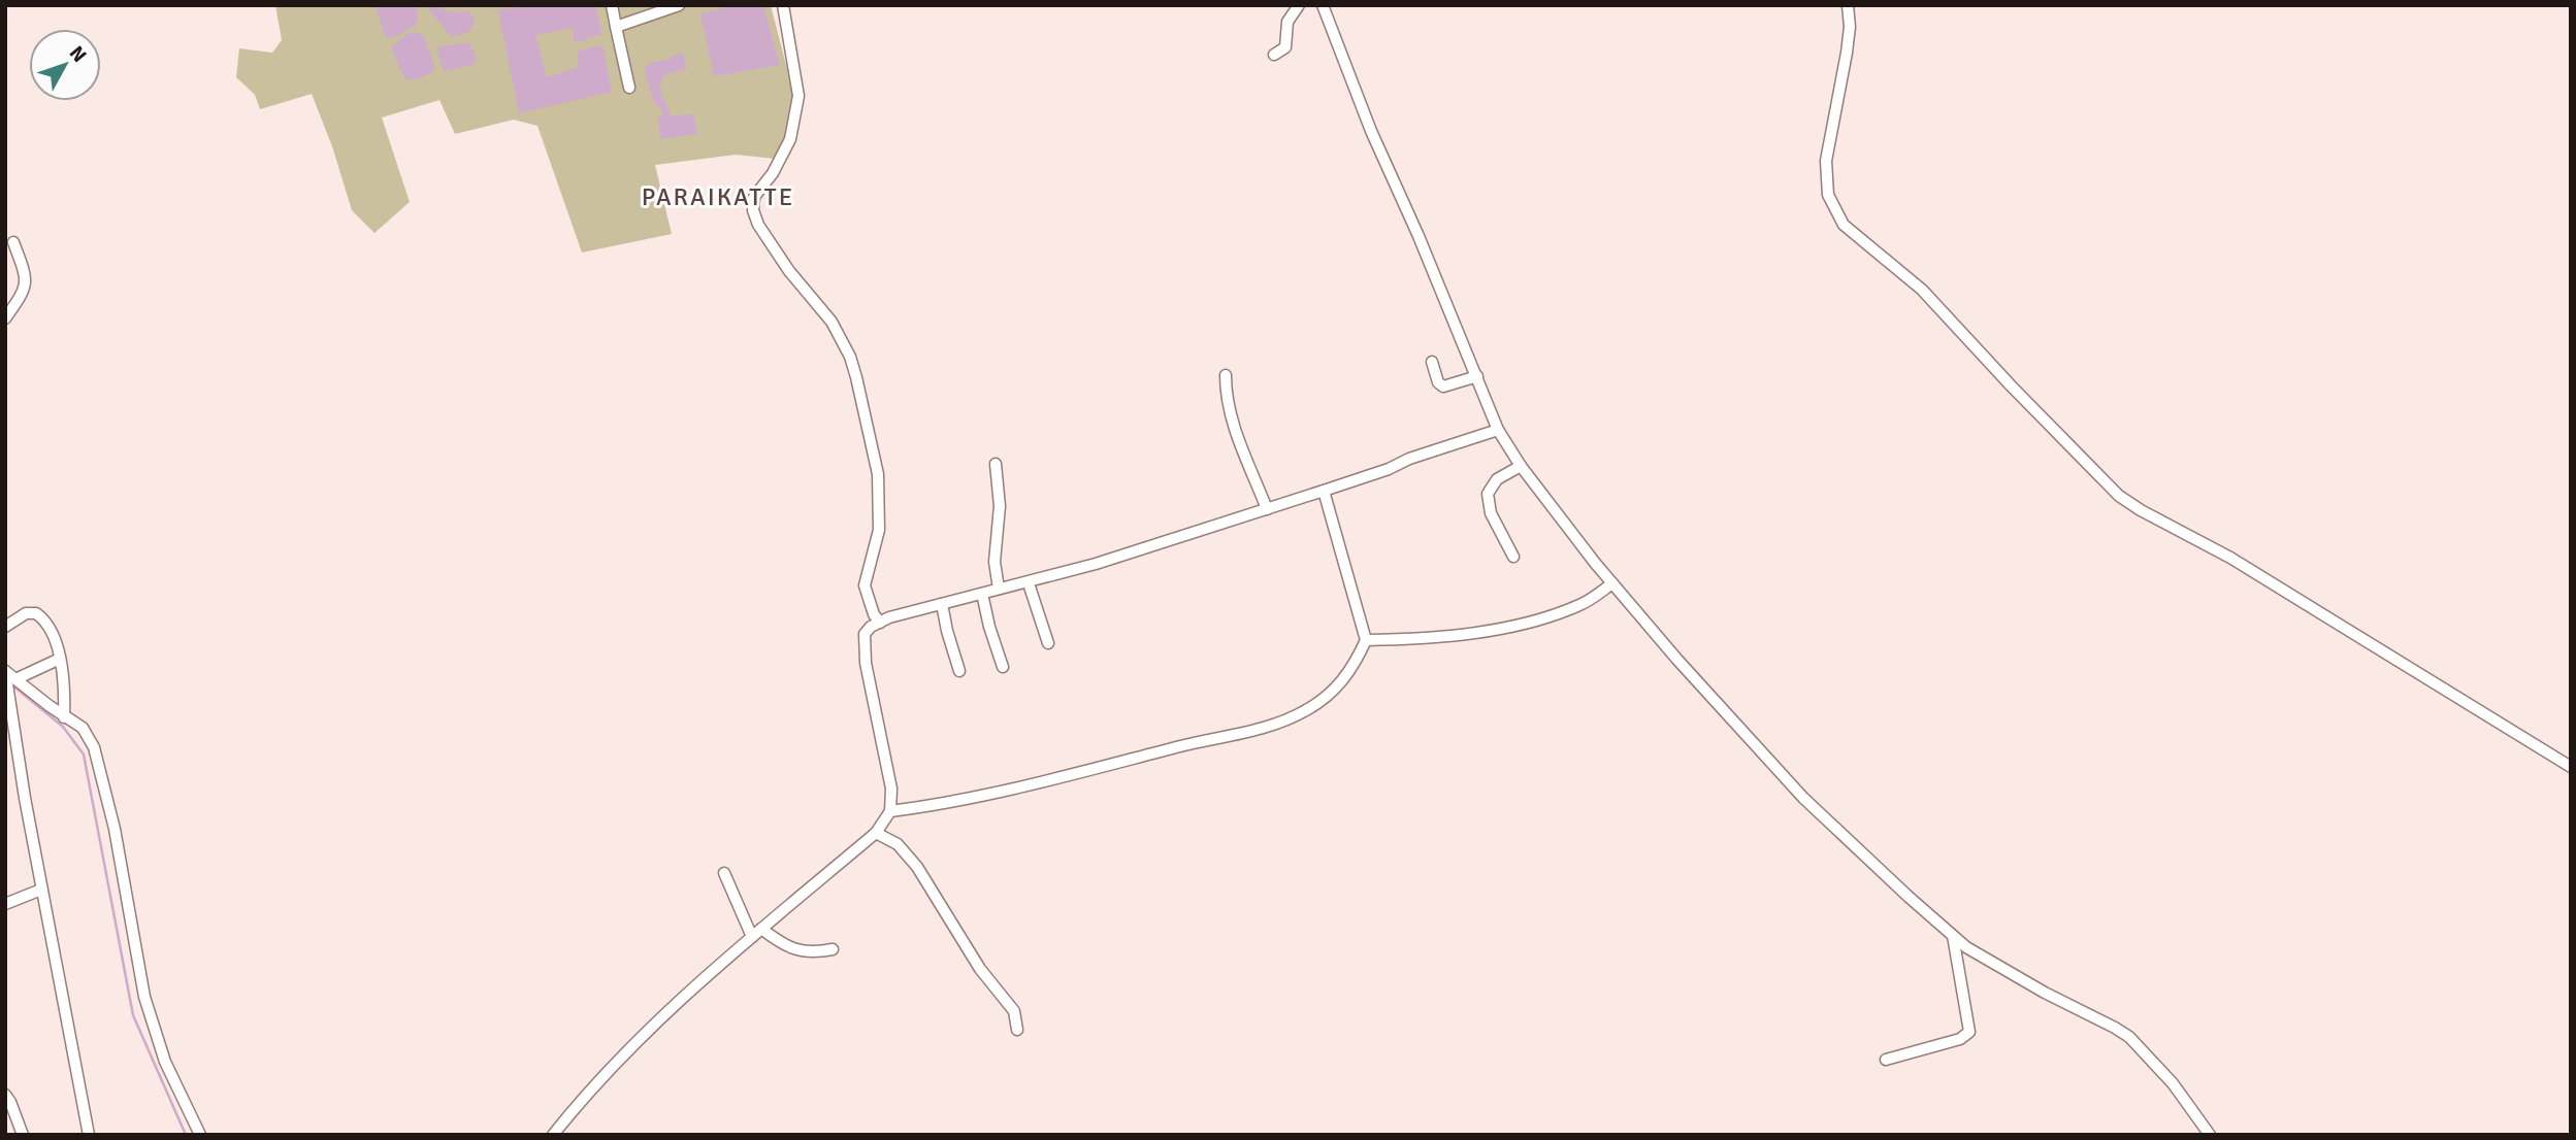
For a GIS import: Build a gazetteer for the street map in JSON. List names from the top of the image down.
{
  "districts": ["PARAIKATTE"],
  "north": "top right"
}
